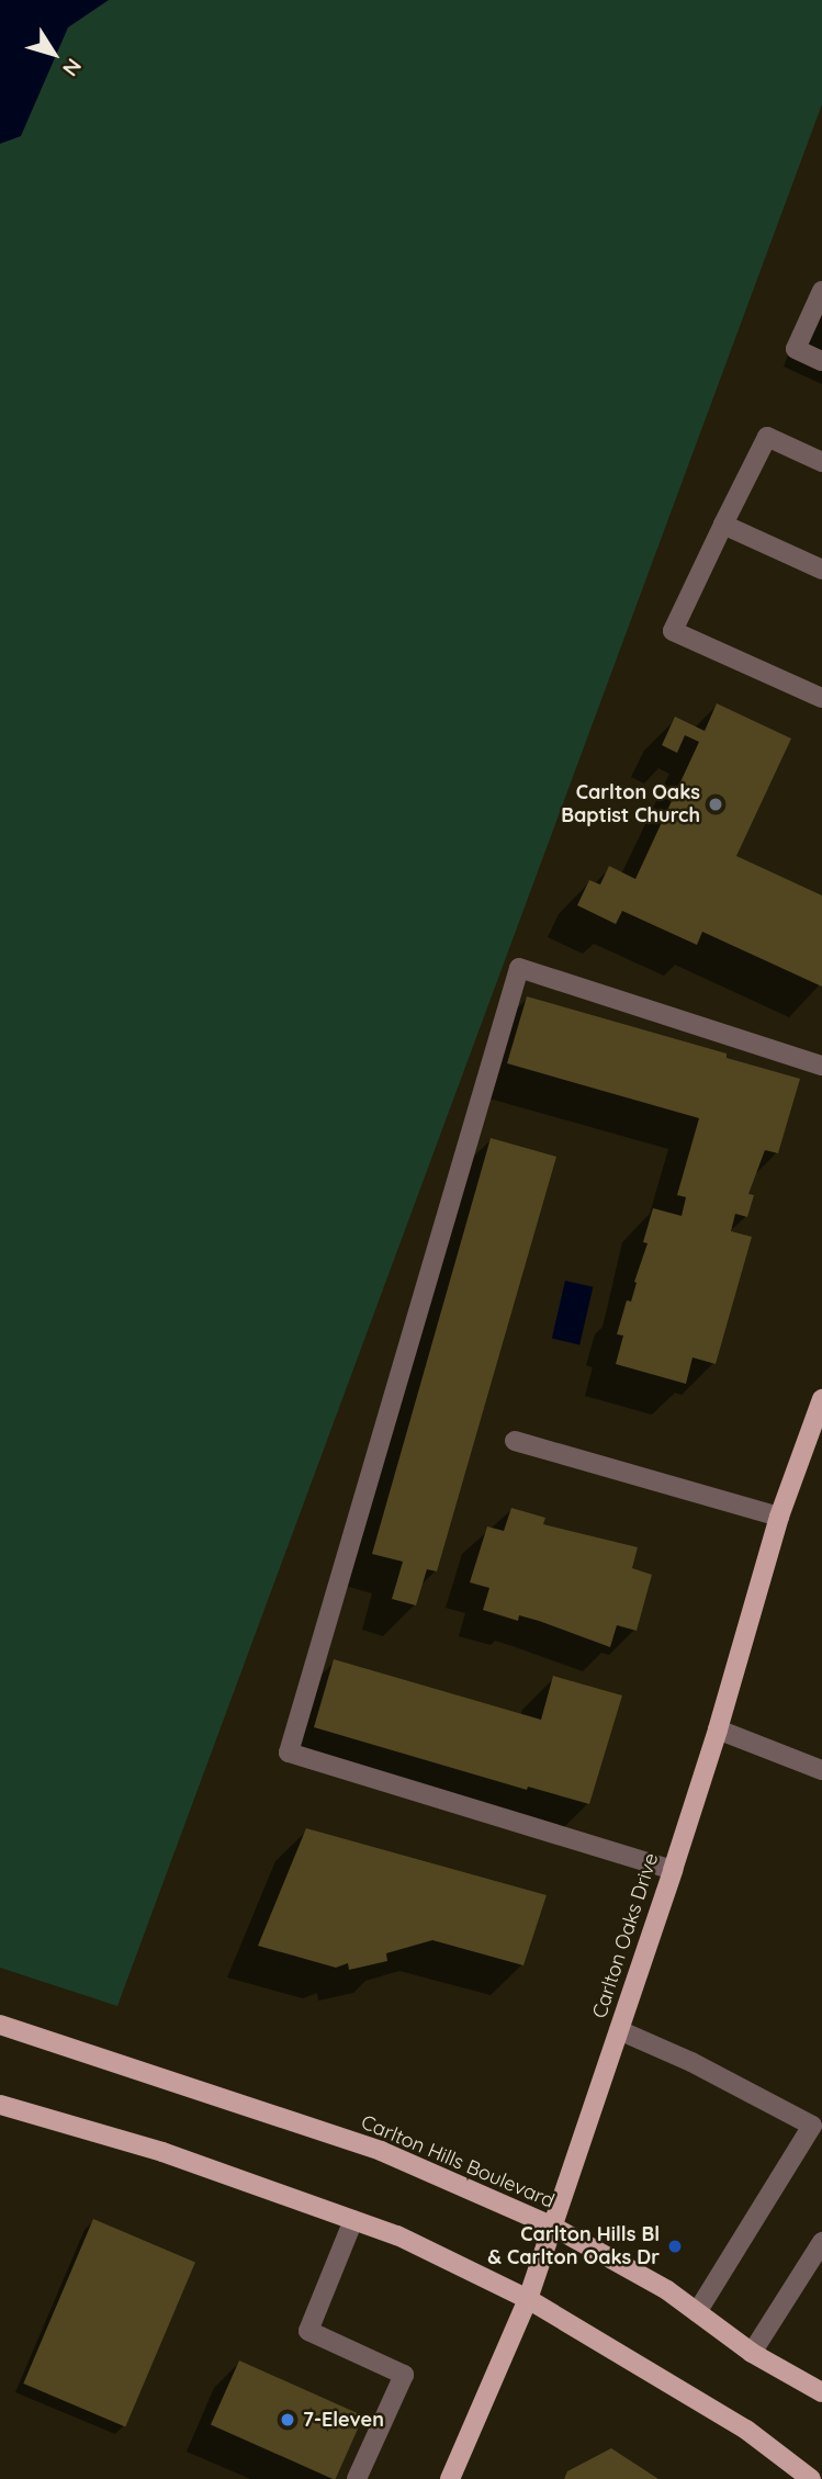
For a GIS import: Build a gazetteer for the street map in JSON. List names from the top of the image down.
{
  "streets": {
    "main road": ["Carlton Oaks Drive", "Carlton Hills Boulevard"]
  },
  "crossings": [
    ["Carlton Oaks Drive", "Carlton Hills Boulevard"]
  ],
  "places": ["Carlton Oaks Baptist Church", "Carlton Hills Bl & Carlton Oaks Dr", "7-Eleven"],
  "north": "bottom right"
}
